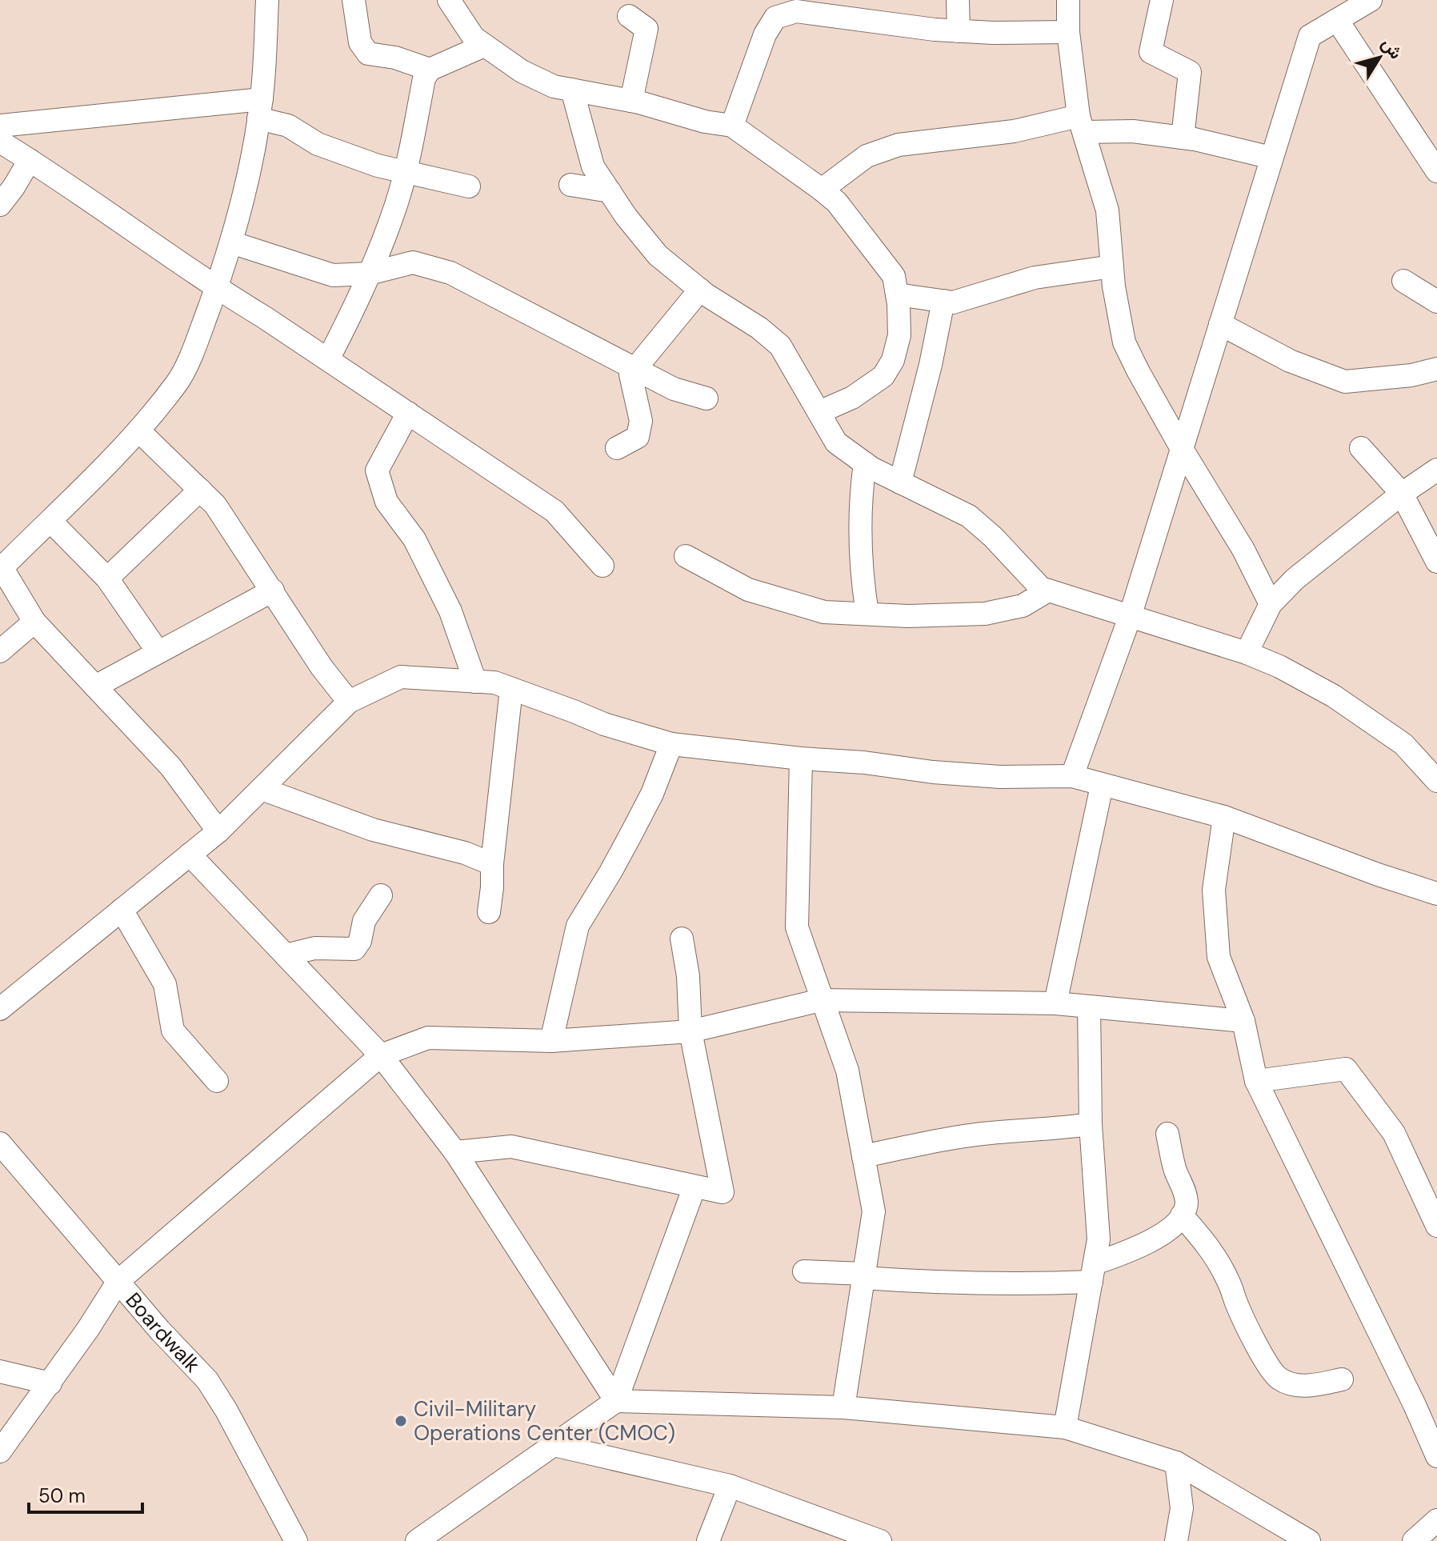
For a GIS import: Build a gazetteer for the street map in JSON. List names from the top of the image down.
{
  "streets": {
    "street": ["Boardwalk"]
  },
  "places": ["Civil-Military Operations Center (CMOC)"],
  "scale_bar": "50 m",
  "north": "top right"
}
